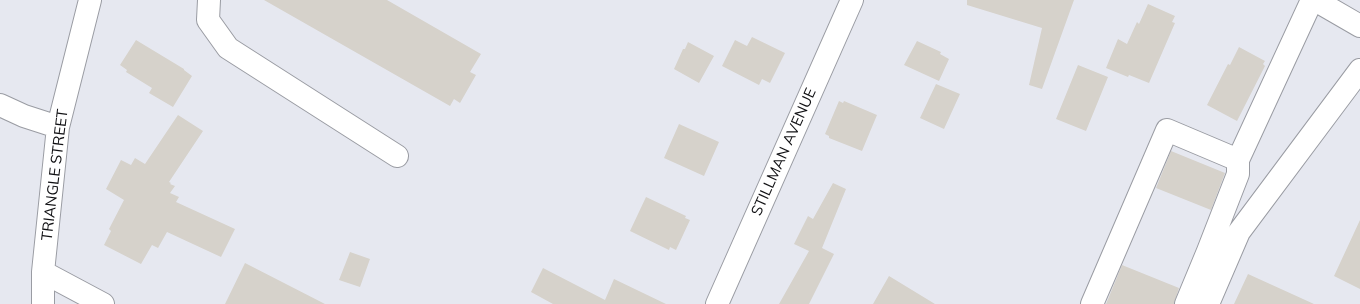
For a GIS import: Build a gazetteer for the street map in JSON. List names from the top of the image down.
{
  "streets": {
    "street": ["STILLMAN AVENUE", "TRIANGLE STREET"]
  }
}
